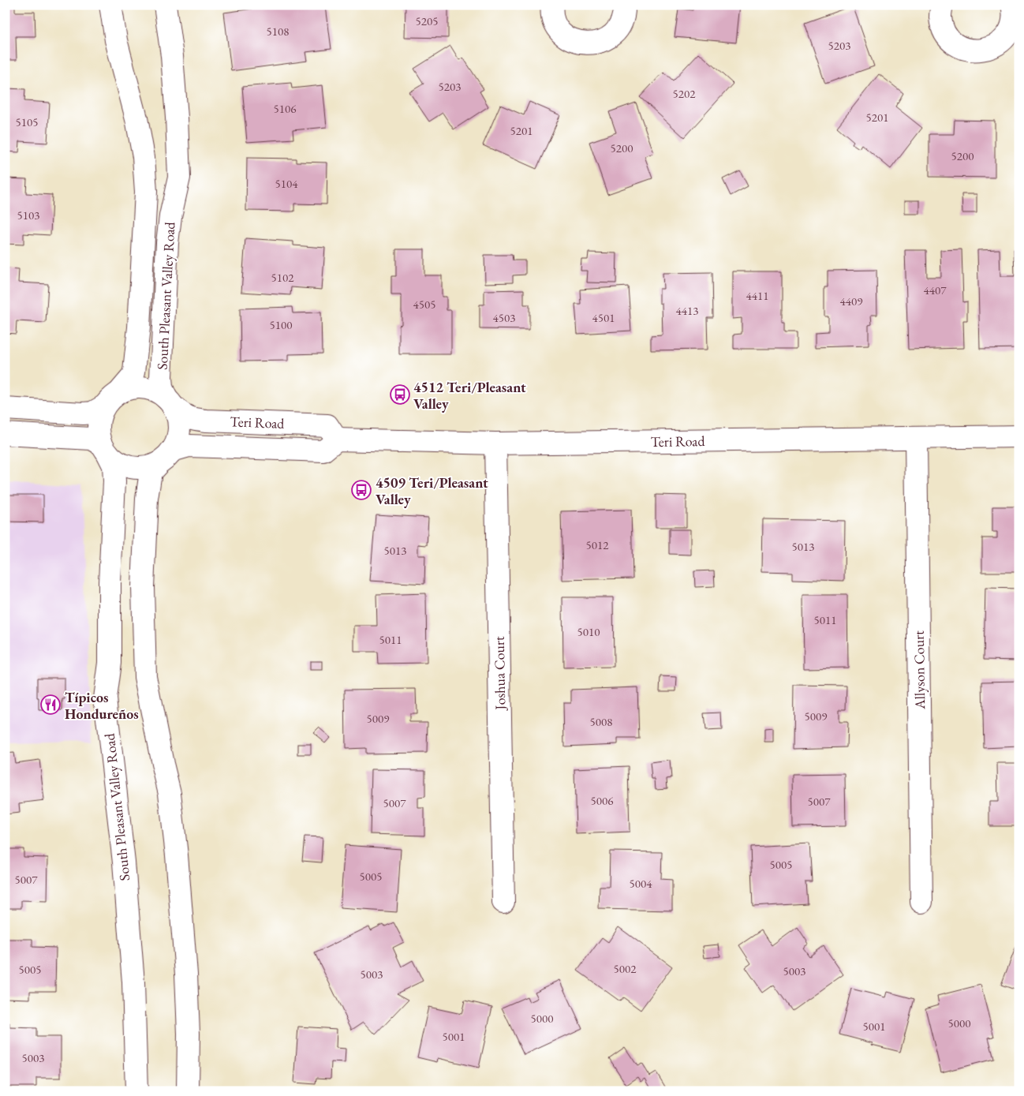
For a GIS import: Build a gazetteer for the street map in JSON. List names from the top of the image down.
{
  "streets": {
    "street": [
      "South Pleasant Valley Road",
      "Teri Road",
      "Allyson Court",
      "Joshua Court"
    ]
  },
  "crossings": [
    ["South Pleasant Valley Road", "Teri Road"],
    ["Teri Road", "Allyson Court"],
    ["Teri Road", "Joshua Court"]
  ],
  "places": {
    "bus stop": ["4512 Teri/Pleasant Valley", "4509 Teri/Pleasant Valley"],
    "restaurant": ["Típicos Hondureños"]
  },
  "house_numbers": [
    "5205",
    "5108",
    "5203",
    "5203",
    "5202",
    "5106",
    "5201",
    "5105",
    "5201",
    "5200",
    "5200",
    "5104",
    "5103",
    "5102",
    "4407",
    "4411",
    "4409",
    "4505",
    "4413",
    "4503",
    "4501",
    "5100",
    "5012",
    "5013",
    "5013",
    "5011",
    "5010",
    "5011",
    "5009",
    "5009",
    "5008",
    "5006",
    "5007",
    "5007",
    "5005",
    "5005",
    "5007",
    "5004",
    "5002",
    "5005",
    "5003",
    "5003",
    "5000",
    "5000",
    "5001",
    "5001",
    "5003"
  ]
}
